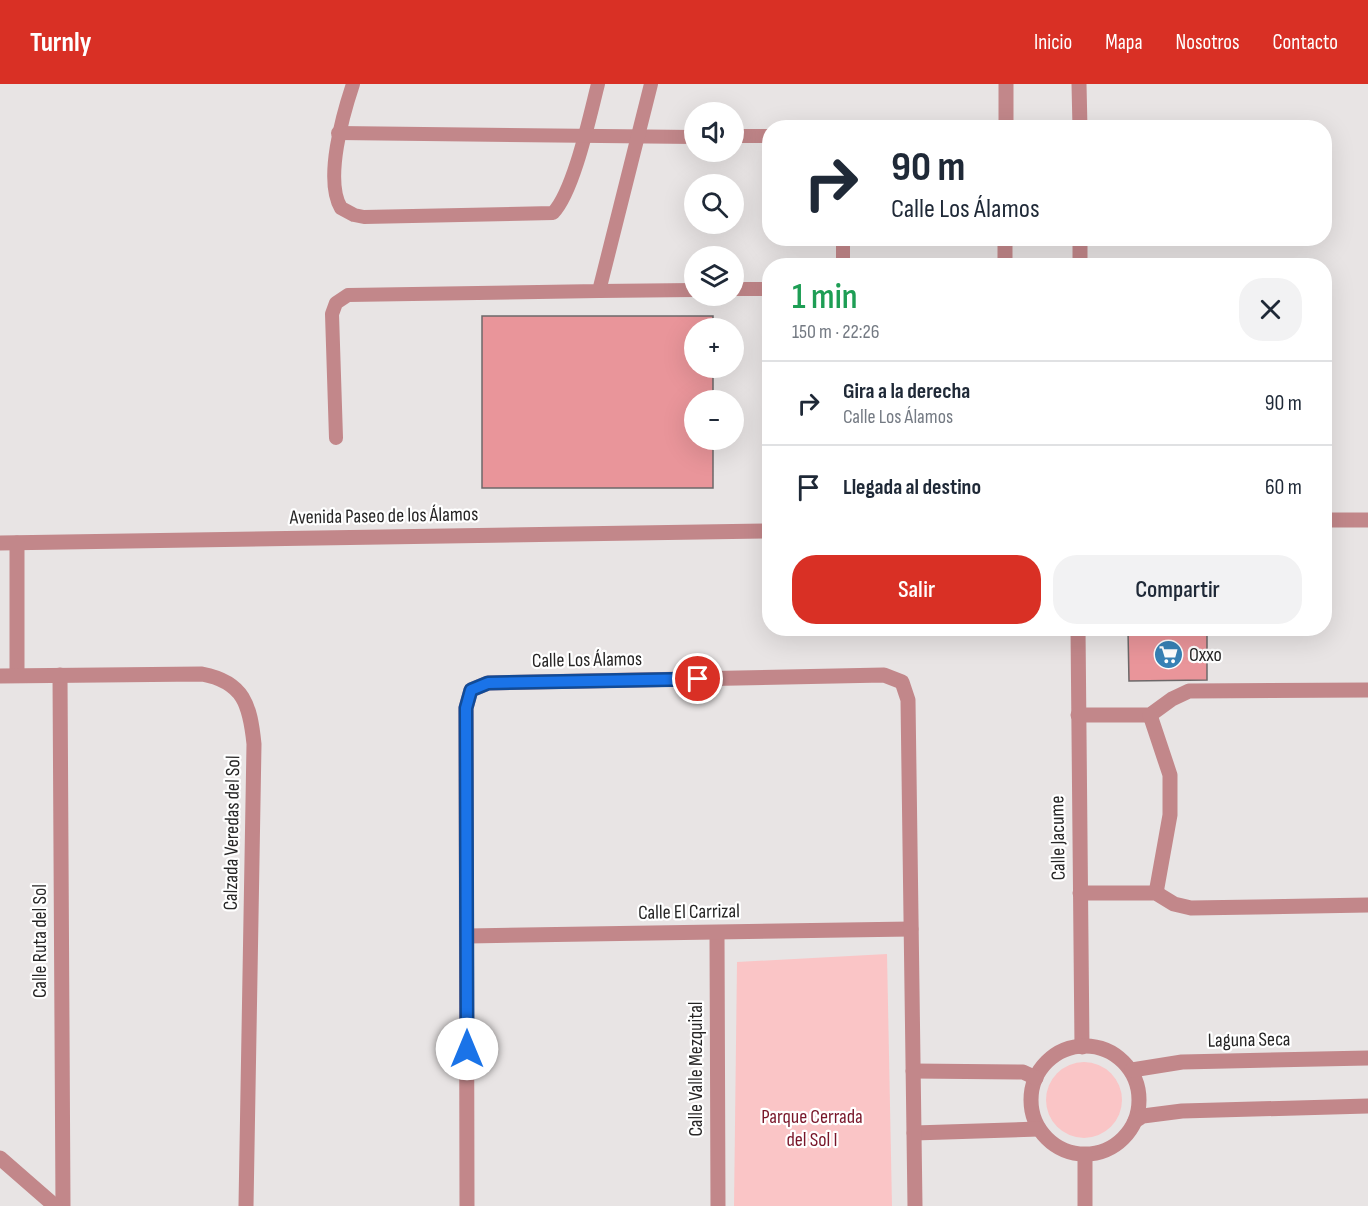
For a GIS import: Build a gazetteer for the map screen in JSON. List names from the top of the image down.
{
  "streets": {
    "street": [
      "Avenida Paseo de los Álamos",
      "Calle Los Álamos",
      "Calzada Veredas del Sol",
      "Calle Jacume",
      "Calle El Carrizal",
      "Calle Ruta del Sol",
      "Laguna Seca",
      "Calle Valle Mezquital"
    ]
  },
  "crossings": [
    ["Calle Los Álamos", "Calle El Carrizal"],
    ["Calzada Veredas del Sol", "Calle Ruta del Sol"],
    ["Calle Jacume", "Laguna Seca"],
    ["Calle El Carrizal", "Calle Valle Mezquital"]
  ],
  "parks": ["Parque Cerrada del Sol I"],
  "places": {
    "supermarket": ["Oxxo"]
  },
  "page": {
    "header": "Turnly",
    "nav": [
      "Inicio",
      "Mapa",
      "Nosotros",
      "Contacto"
    ],
    "map_buttons": ["+", "−"],
    "turn": ["90 m", "Calle Los Álamos"],
    "heading": ["1 min", "150 m · 22:26"],
    "list": [
      {
        "name": "Gira a la derecha",
        "note": "Calle Los Álamos",
        "value": "90 m"
      },
      {
        "name": "Llegada al destino",
        "value": "60 m"
      }
    ],
    "buttons": ["Salir", "Compartir"]
  }
}
